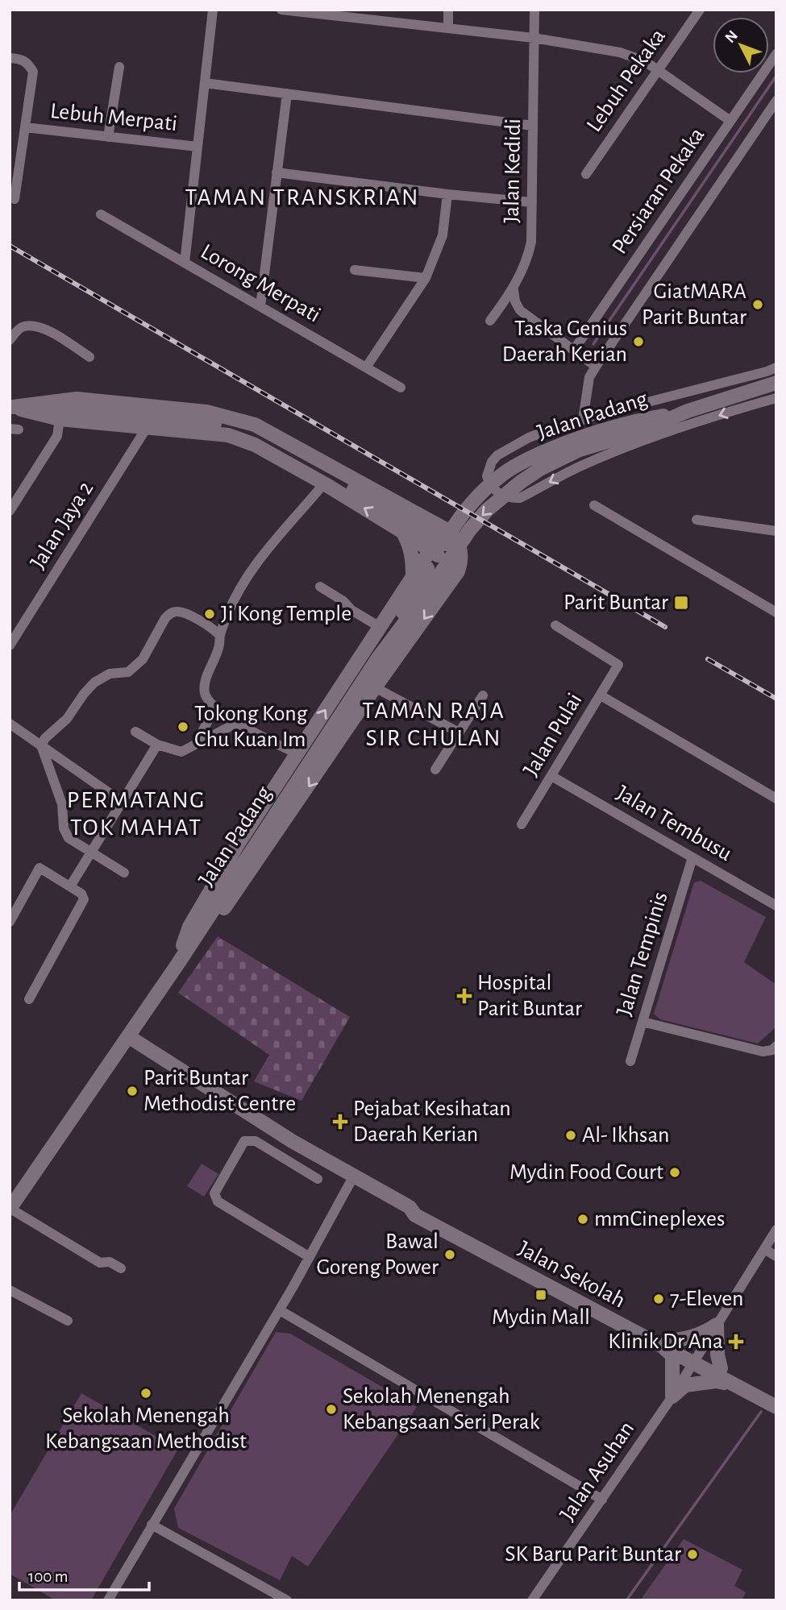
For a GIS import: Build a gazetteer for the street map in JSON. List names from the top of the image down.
{
  "streets": {
    "street": [
      "Lebuh Pekaka",
      "Lebuh Merpati",
      "Jalan Kedidi",
      "Persiaran Pekaka",
      "Lorong Merpati",
      "Jalan Padang",
      "Jalan Jaya 2",
      "Jalan Pulai",
      "Jalan Tembusu",
      "Jalan Tempinis",
      "Jalan Sekolah",
      "Jalan Asuhan"
    ]
  },
  "crossings": [
    ["Jalan Padang", "Jalan Sekolah"],
    ["Jalan Pulai", "Jalan Tembusu"],
    ["Jalan Tembusu", "Jalan Tempinis"],
    ["Jalan Sekolah", "Jalan Asuhan"]
  ],
  "districts": ["TAMAN TRANSKRIAN", "TAMAN RAJA SIR CHULAN", "PERMATANG TOK MAHAT"],
  "places": {
    "other": [
      "GiatMARA Parit Buntar",
      "Taska Genius Daerah Kerian",
      "Ji Kong Temple",
      "Tokong Kong Chu Kuan Im",
      "Parit Buntar Methodist Centre",
      "Al- Ikhsan",
      "Mydin Food Court",
      "mmCineplexes",
      "Bawal Goreng Power",
      "7-Eleven",
      "Sekolah Menengah Kebangsaan Methodist",
      "Sekolah Menengah Kebangsaan Seri Perak",
      "SK Baru Parit Buntar"
    ],
    "transit": ["Parit Buntar", "Mydin Mall"],
    "health": ["Hospital Parit Buntar", "Pejabat Kesihatan Daerah Kerian", "Klinik Dr Ana"]
  },
  "scale_bar": "100 m",
  "north": "top left"
}
